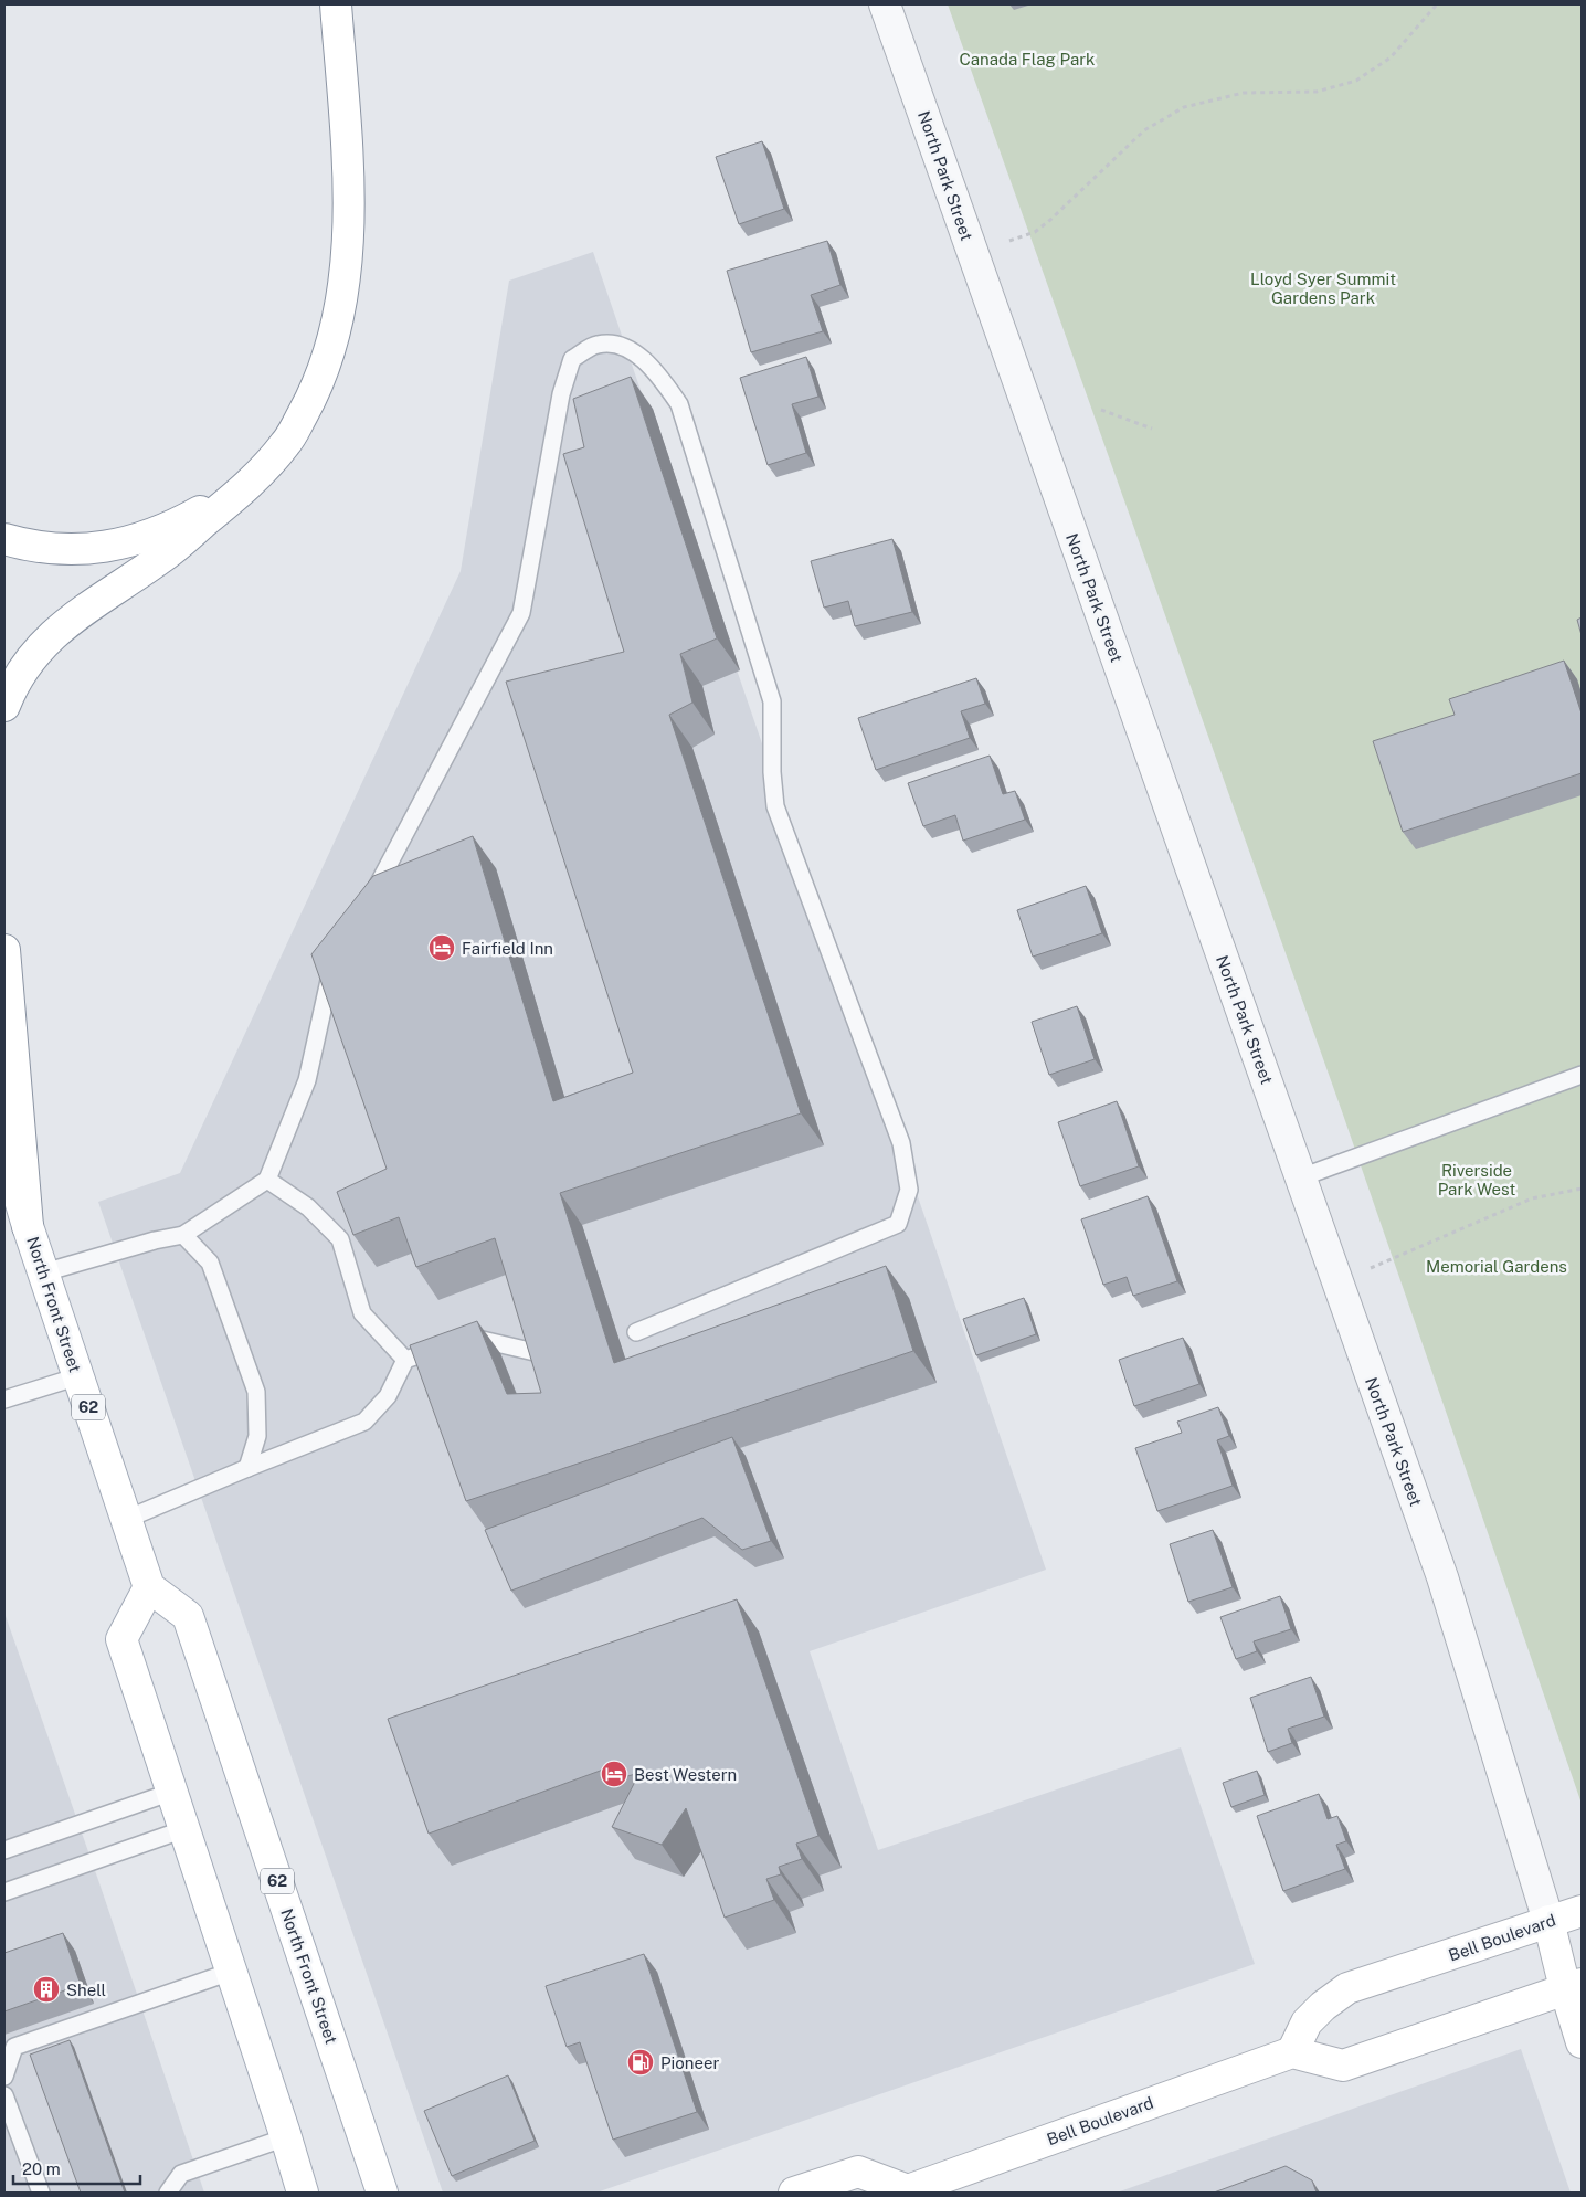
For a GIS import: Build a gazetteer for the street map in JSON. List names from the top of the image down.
{
  "streets": {
    "main road": [
      "North Park Street",
      "North Front Street",
      "62",
      "Bell Boulevard"
    ]
  },
  "crossings": [
    ["North Park Street", "Bell Boulevard"]
  ],
  "parks": [
    "Canada Flag Park",
    "Lloyd Syer Summit Gardens Park",
    "Riverside Park West",
    "Memorial Gardens"
  ],
  "places": {
    "hotel": ["Fairfield Inn", "Best Western"],
    "building": ["Shell"],
    "fuel station": ["Pioneer"]
  },
  "scale_bar": "20 m"
}
